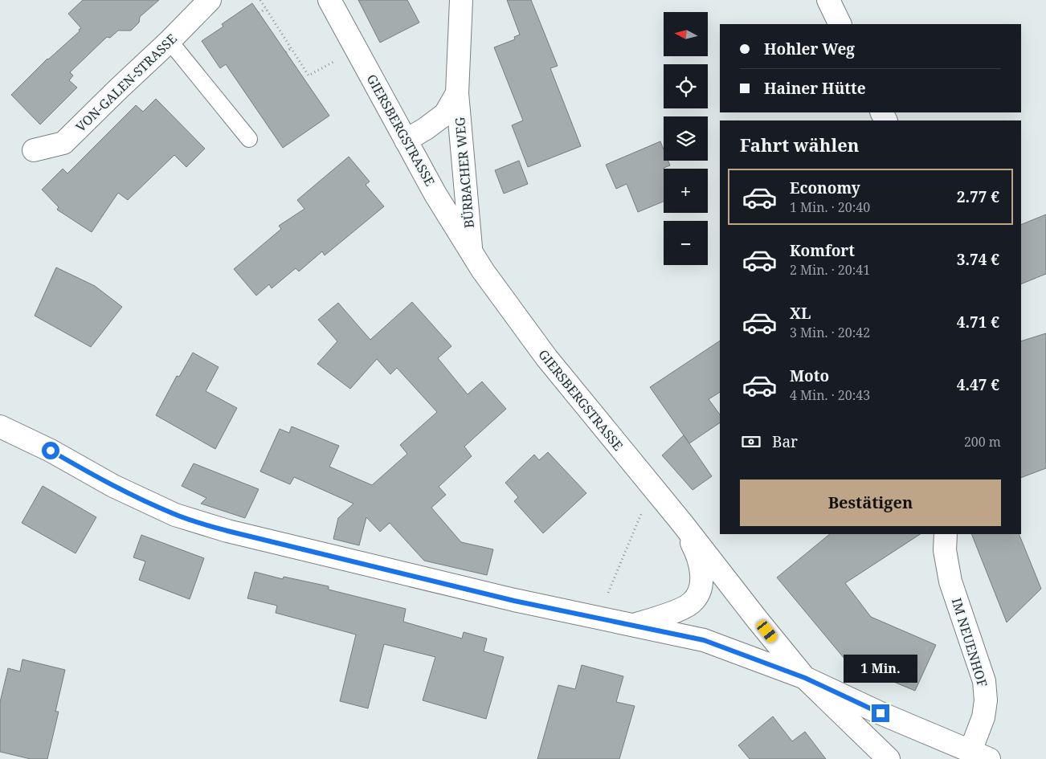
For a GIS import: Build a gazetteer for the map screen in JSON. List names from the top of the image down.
{
  "streets": {
    "street": [
      "VON-GALEN-STRASSE",
      "GIERSBERGSTRASSE",
      "BÜRBACHER WEG",
      "IM NEUENHOF"
    ]
  },
  "crossings": [
    ["GIERSBERGSTRASSE", "BÜRBACHER WEG"]
  ],
  "north": "left",
  "page": {
    "map_buttons": ["+", "−"],
    "banner": ["Hohler Weg", "Hainer Hütte"],
    "heading": "Fahrt wählen",
    "list": [
      {
        "name": "Economy",
        "note": "1 Min. · 20:40",
        "value": "2.77 €"
      },
      {
        "name": "Komfort",
        "note": "2 Min. · 20:41",
        "value": "3.74 €"
      },
      {
        "name": "XL",
        "note": "3 Min. · 20:42",
        "value": "4.71 €"
      },
      {
        "name": "Moto",
        "note": "4 Min. · 20:43",
        "value": "4.47 €"
      }
    ],
    "pay": ["Bar", "200 m"],
    "buttons": "Bestätigen",
    "bubble": "1 Min."
  }
}
